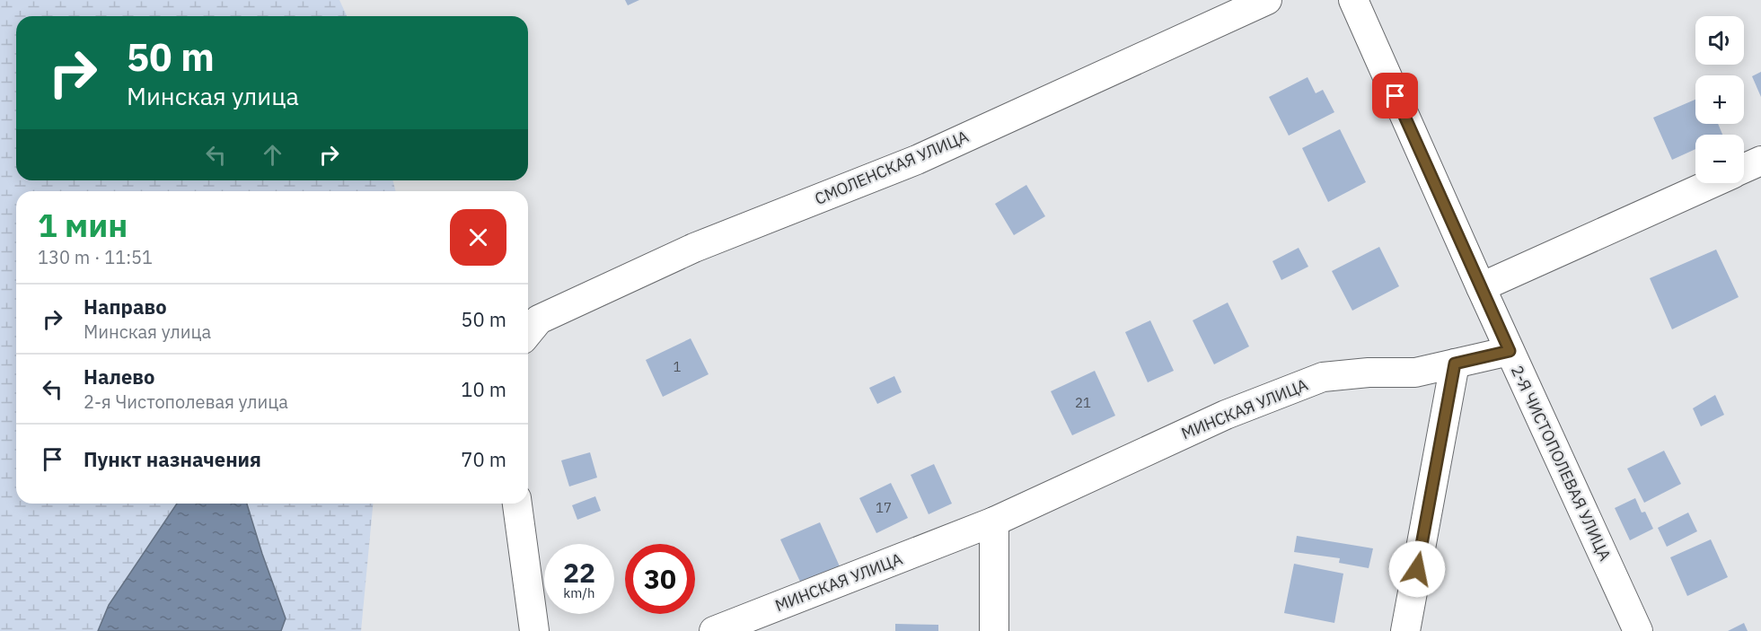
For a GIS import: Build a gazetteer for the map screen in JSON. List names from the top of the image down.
{
  "streets": {
    "street": ["СМОЛЕНСКАЯ УЛИЦА", "МИНСКАЯ УЛИЦА", "2-Я ЧИСТОПОЛЕВАЯ УЛИЦА"]
  },
  "crossings": [
    ["МИНСКАЯ УЛИЦА", "2-Я ЧИСТОПОЛЕВАЯ УЛИЦА"]
  ],
  "house_numbers": ["1", "21", "17"],
  "page": {
    "map_buttons": ["+", "−"],
    "turn": ["50 m", "Минская улица"],
    "heading": ["1 мин", "130 m · 11:51"],
    "list": [
      {
        "name": "Направо",
        "note": "Минская улица",
        "value": "50 m"
      },
      {
        "name": "Налево",
        "note": "2-я Чистополевая улица",
        "value": "10 m"
      },
      {
        "name": "Пункт назначения",
        "value": "70 m"
      }
    ],
    "speed": "22 km/h",
    "limit": "30"
  }
}
